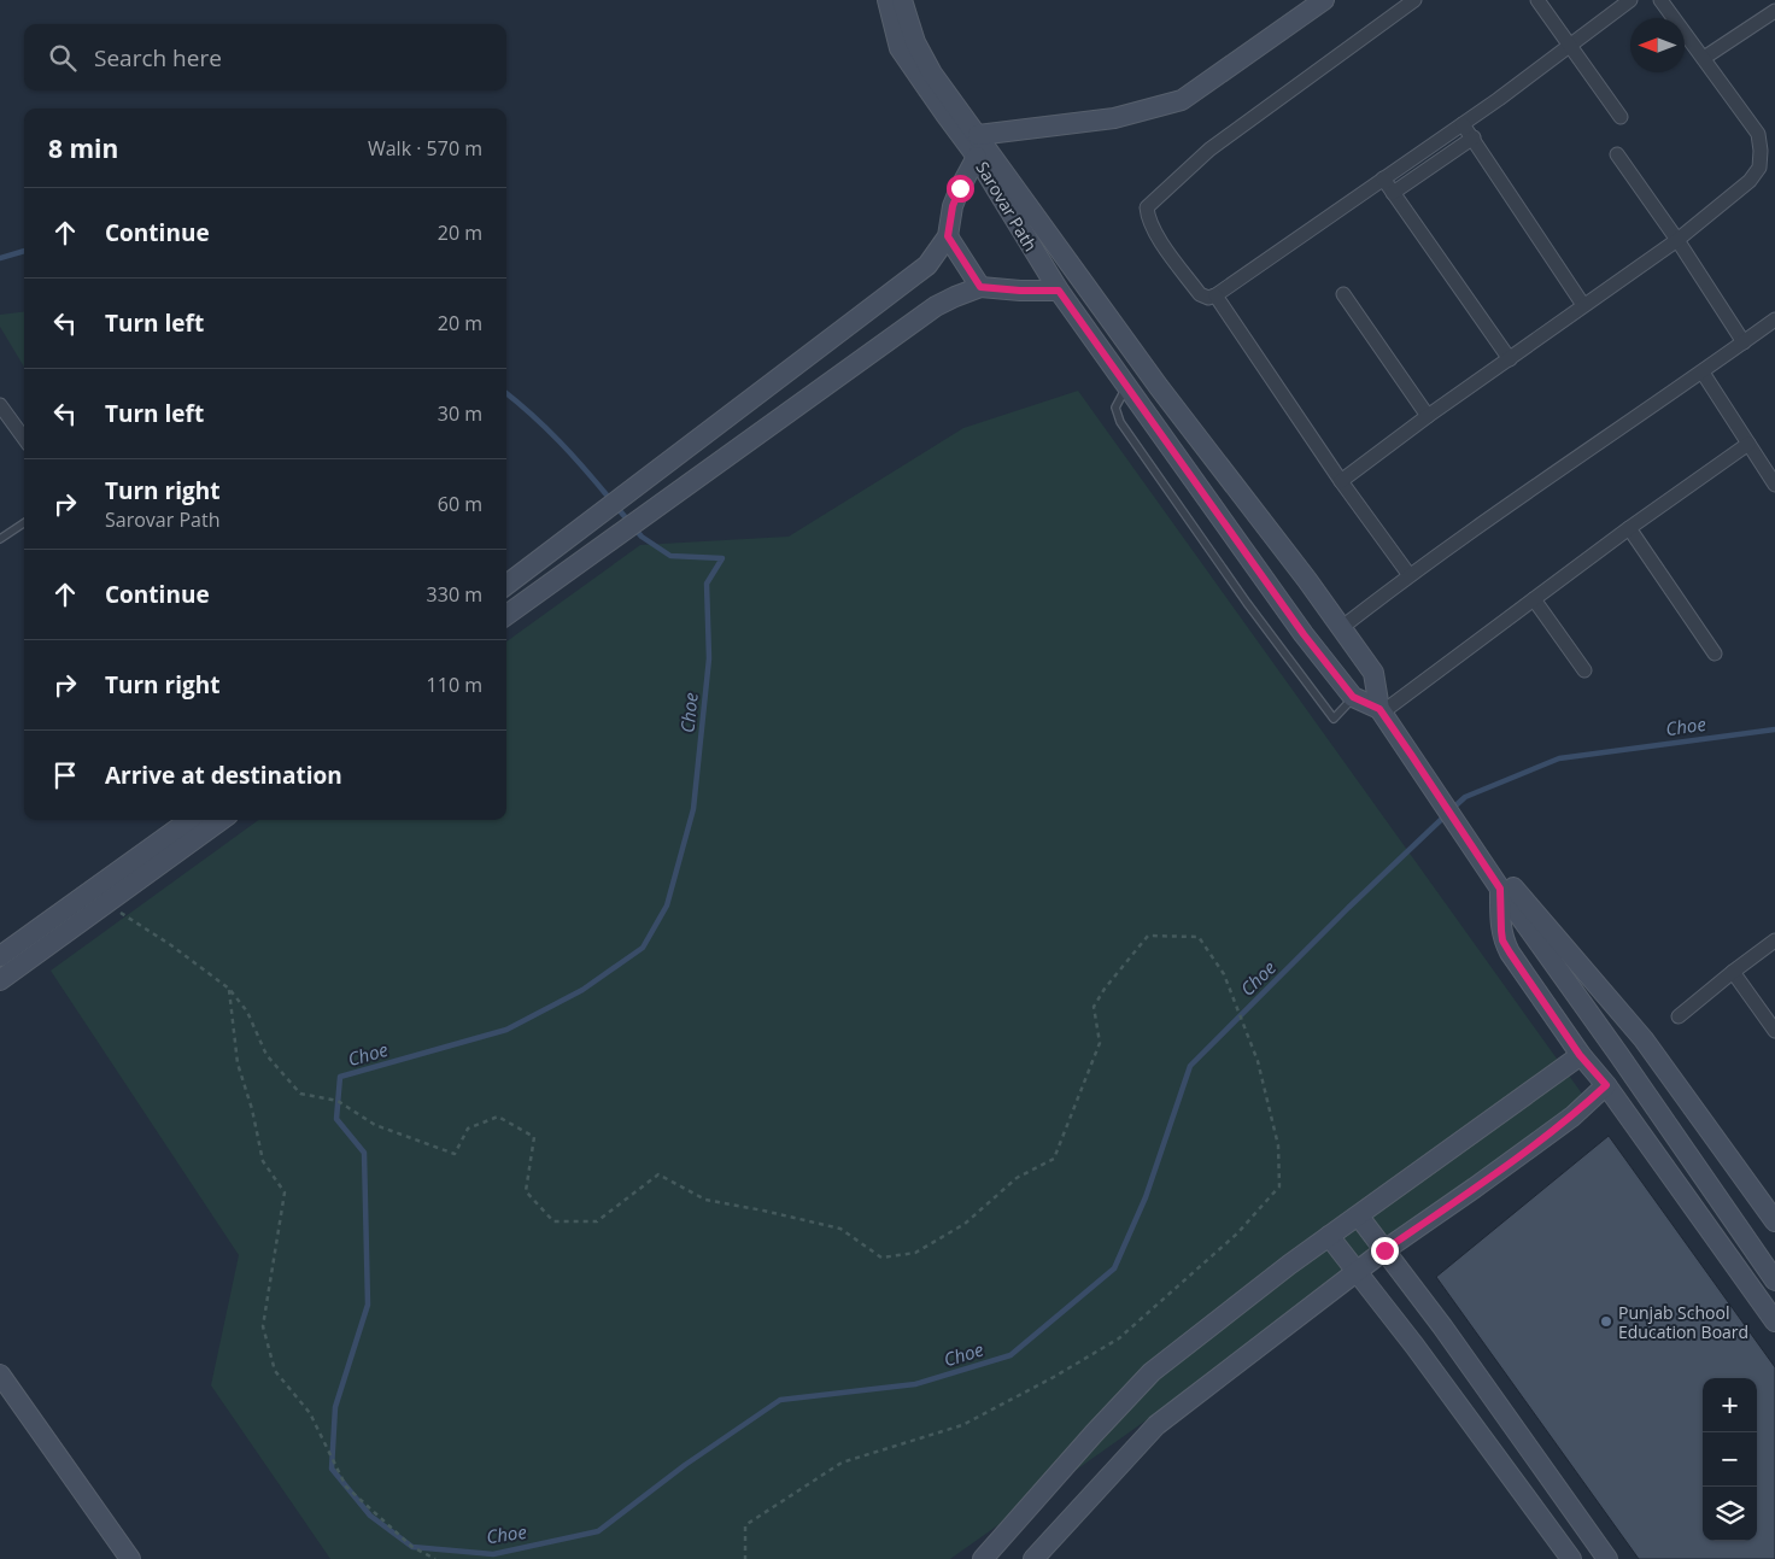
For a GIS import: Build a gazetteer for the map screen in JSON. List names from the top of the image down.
{
  "streets": {
    "main road": ["Sarovar Path"]
  },
  "water": ["Choe"],
  "places": ["Punjab School Education Board"],
  "north": "left",
  "page": {
    "search": "Search here",
    "heading": ["8 min", "Walk · 570 m"],
    "list": [
      ["Continue", "20 m"],
      ["Turn left", "20 m"],
      ["Turn left", "30 m"],
      ["Turn right", "Sarovar Path", "60 m"],
      ["Continue", "330 m"],
      ["Turn right", "110 m"],
      "Arrive at destination"
    ],
    "map_buttons": ["+", "−"]
  }
}
